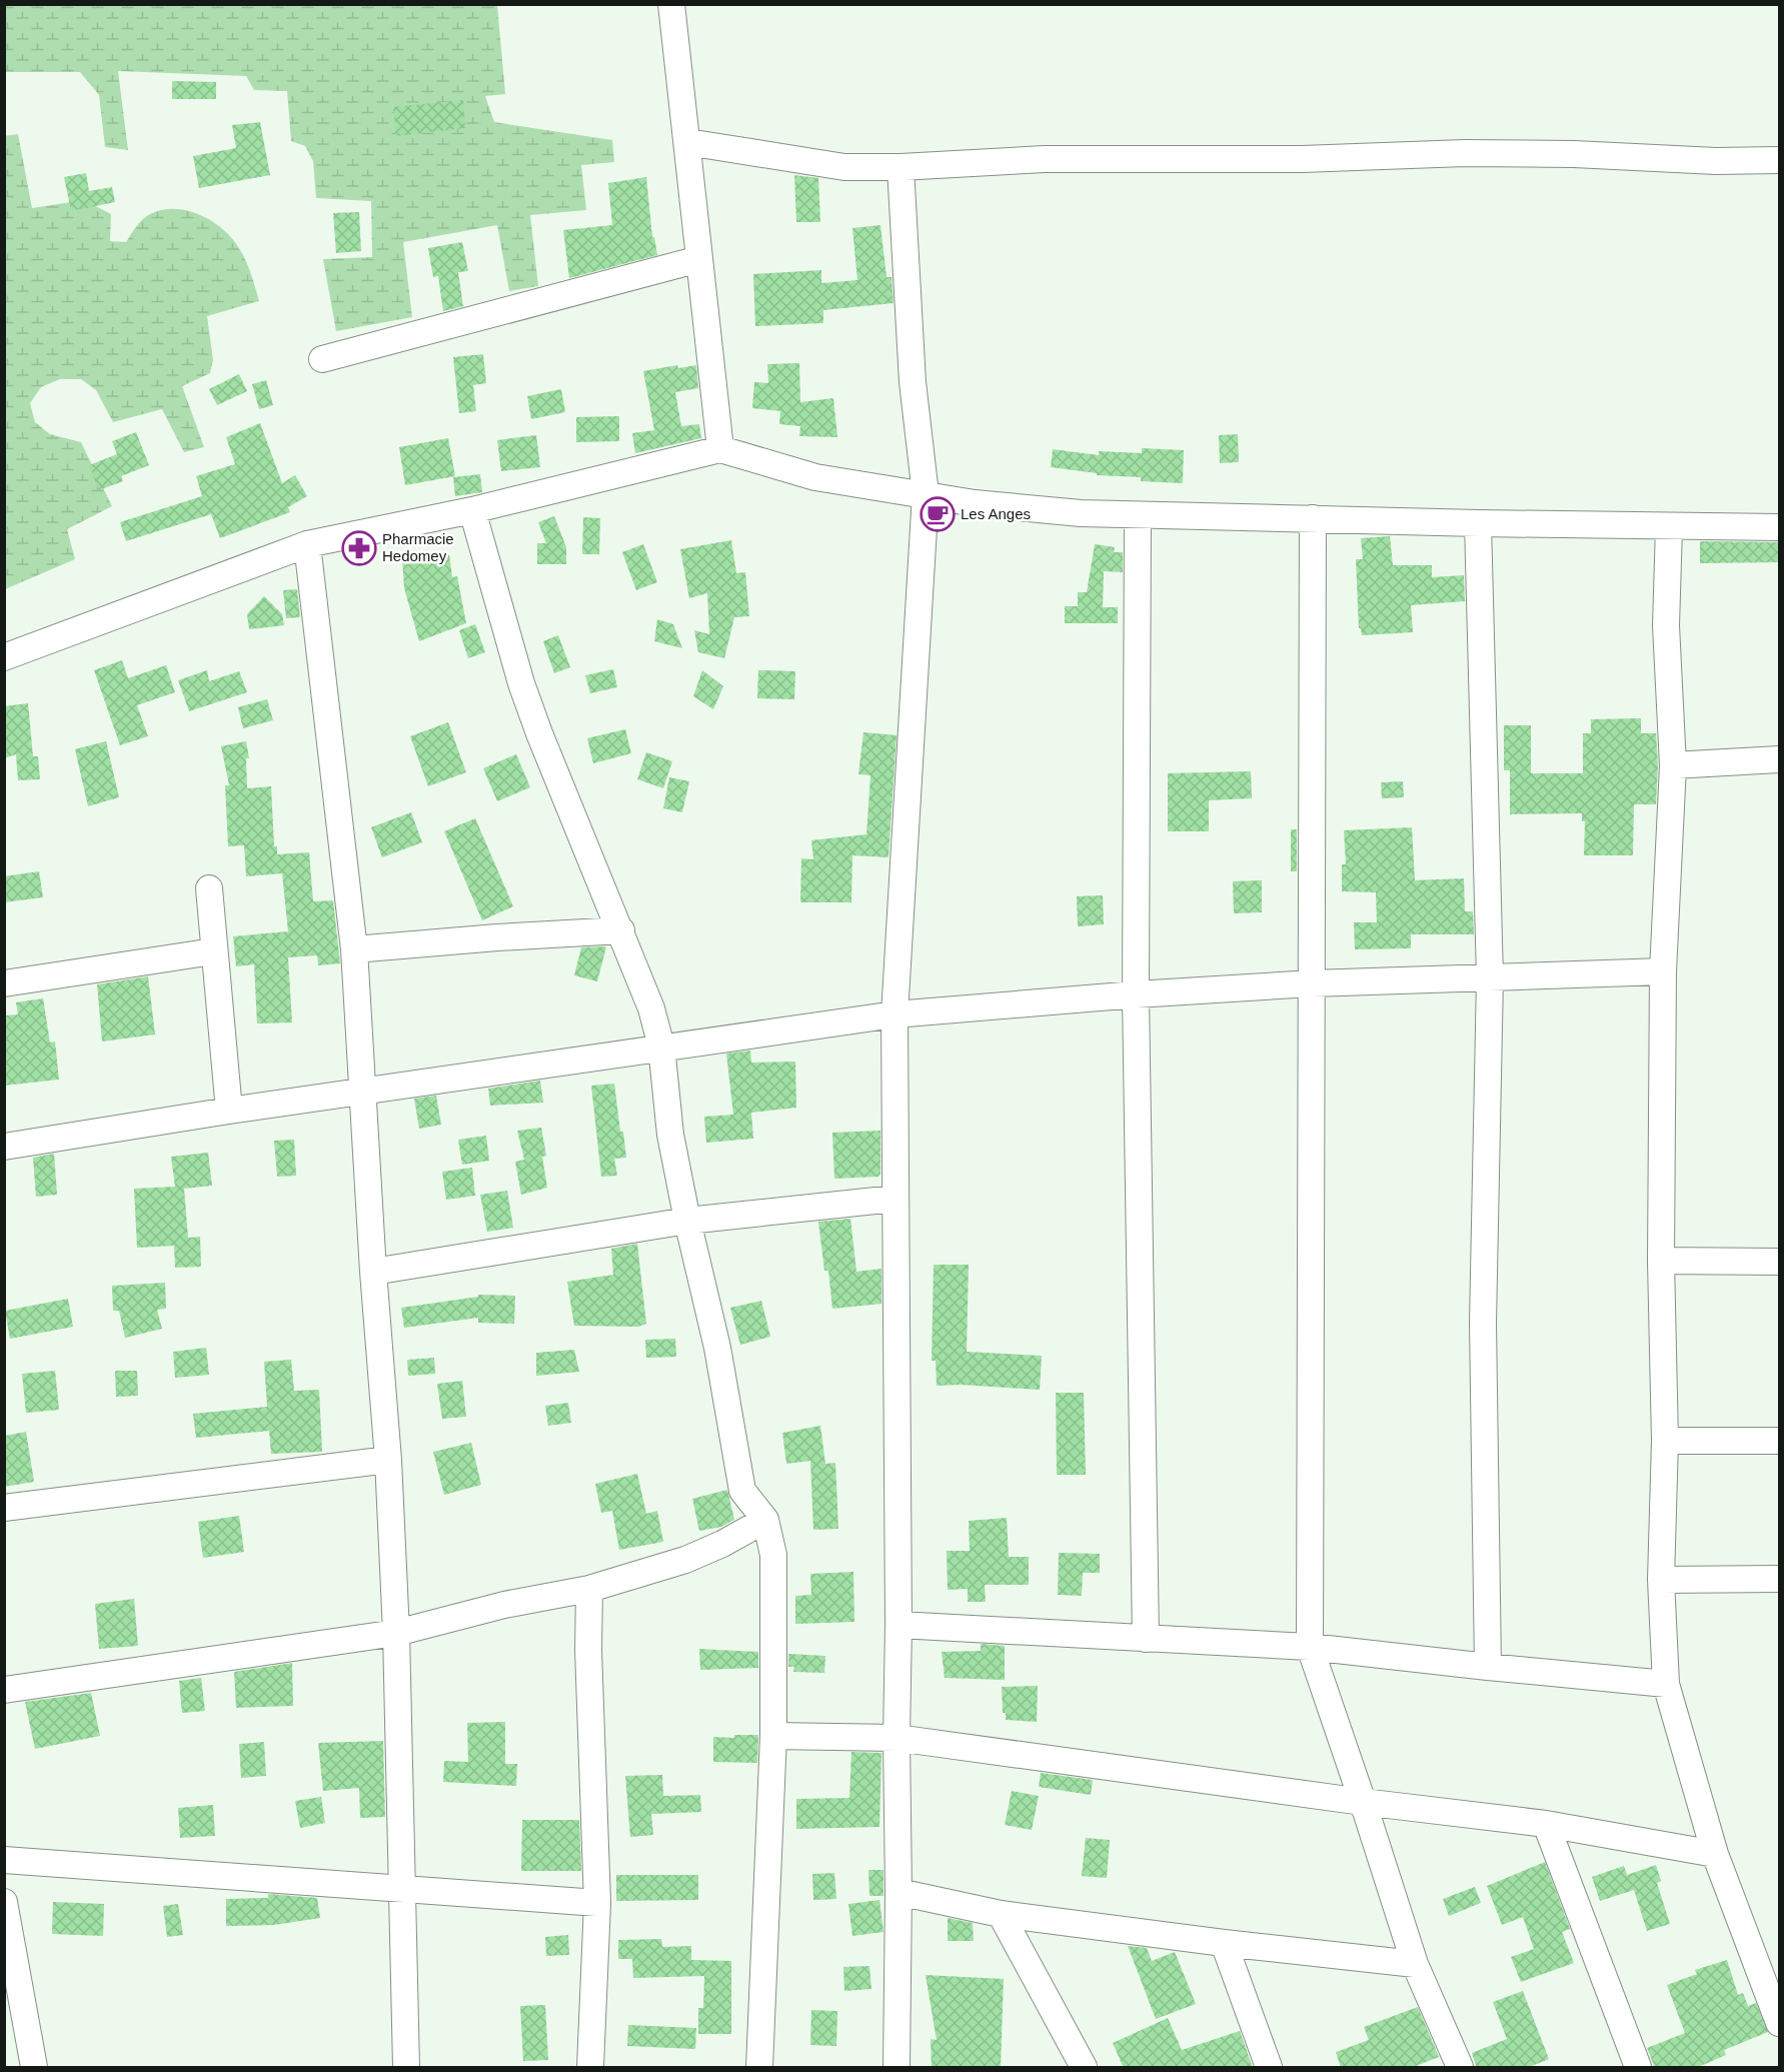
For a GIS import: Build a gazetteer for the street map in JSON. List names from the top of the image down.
{
  "places": {
    "cafe": ["Les Anges"],
    "pharmacy": ["Pharmacie Hedomey"]
  }
}
